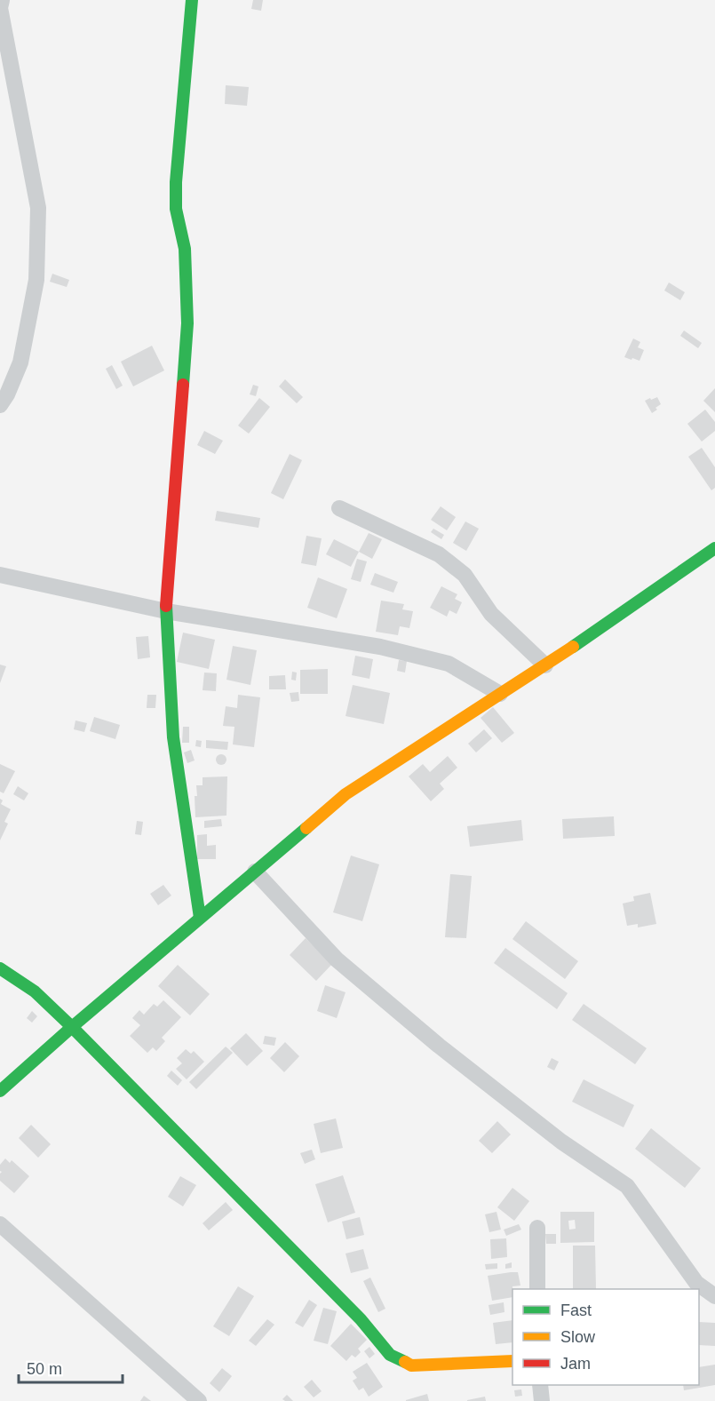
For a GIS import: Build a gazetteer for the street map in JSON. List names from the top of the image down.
{
  "legend": ["Fast", "Slow", "Jam"],
  "scale_bar": "50 m"
}
